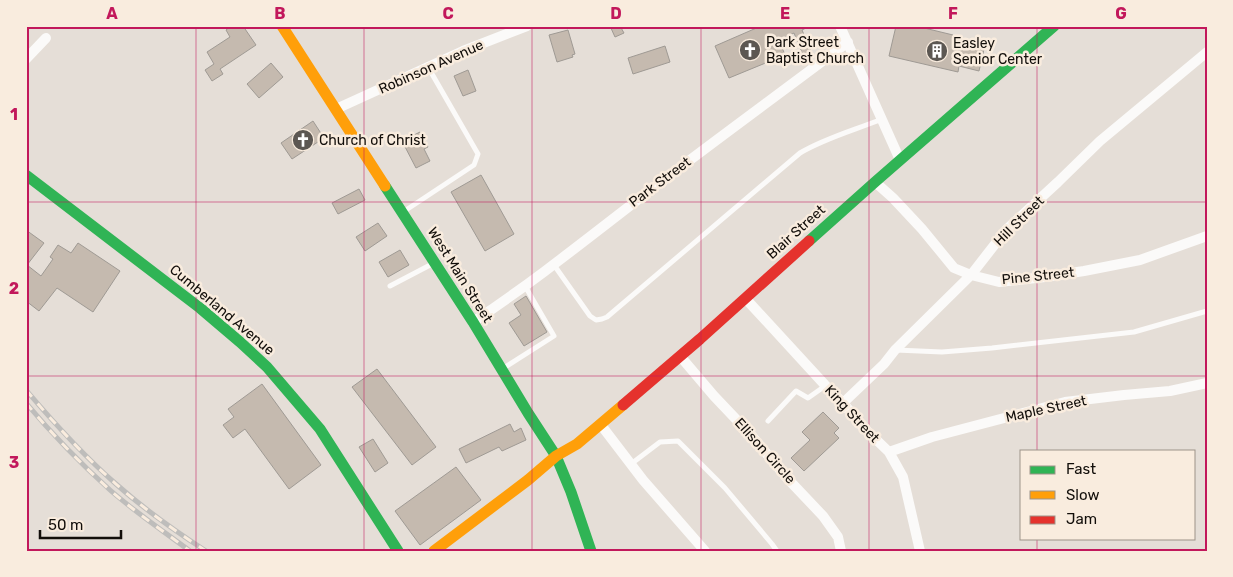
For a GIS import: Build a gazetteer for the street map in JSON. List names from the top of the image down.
{
  "streets": {
    "street": [
      "Robinson Avenue",
      "Park Street",
      "Hill Street",
      "Blair Street",
      "West Main Street",
      "Pine Street",
      "Cumberland Avenue",
      "Maple Street",
      "King Street",
      "Ellison Circle"
    ]
  },
  "crossings": [
    ["Robinson Avenue", "West Main Street"],
    ["Park Street", "West Main Street"],
    ["Hill Street", "Pine Street"],
    ["Hill Street", "King Street"],
    ["Blair Street", "West Main Street"],
    ["Blair Street", "Pine Street"],
    ["Blair Street", "King Street"],
    ["Blair Street", "Ellison Circle"],
    ["Maple Street", "King Street"]
  ],
  "places": {
    "church": ["Park Street Baptist Church", "Church of Christ"],
    "building": ["Easley Senior Center"]
  },
  "legend": ["Fast", "Slow", "Jam"],
  "scale_bar": "50 m",
  "grid": {
    "columns": [
      "A",
      "B",
      "C",
      "D",
      "E",
      "F",
      "G"
    ],
    "rows": ["1", "2", "3"]
  }
}
